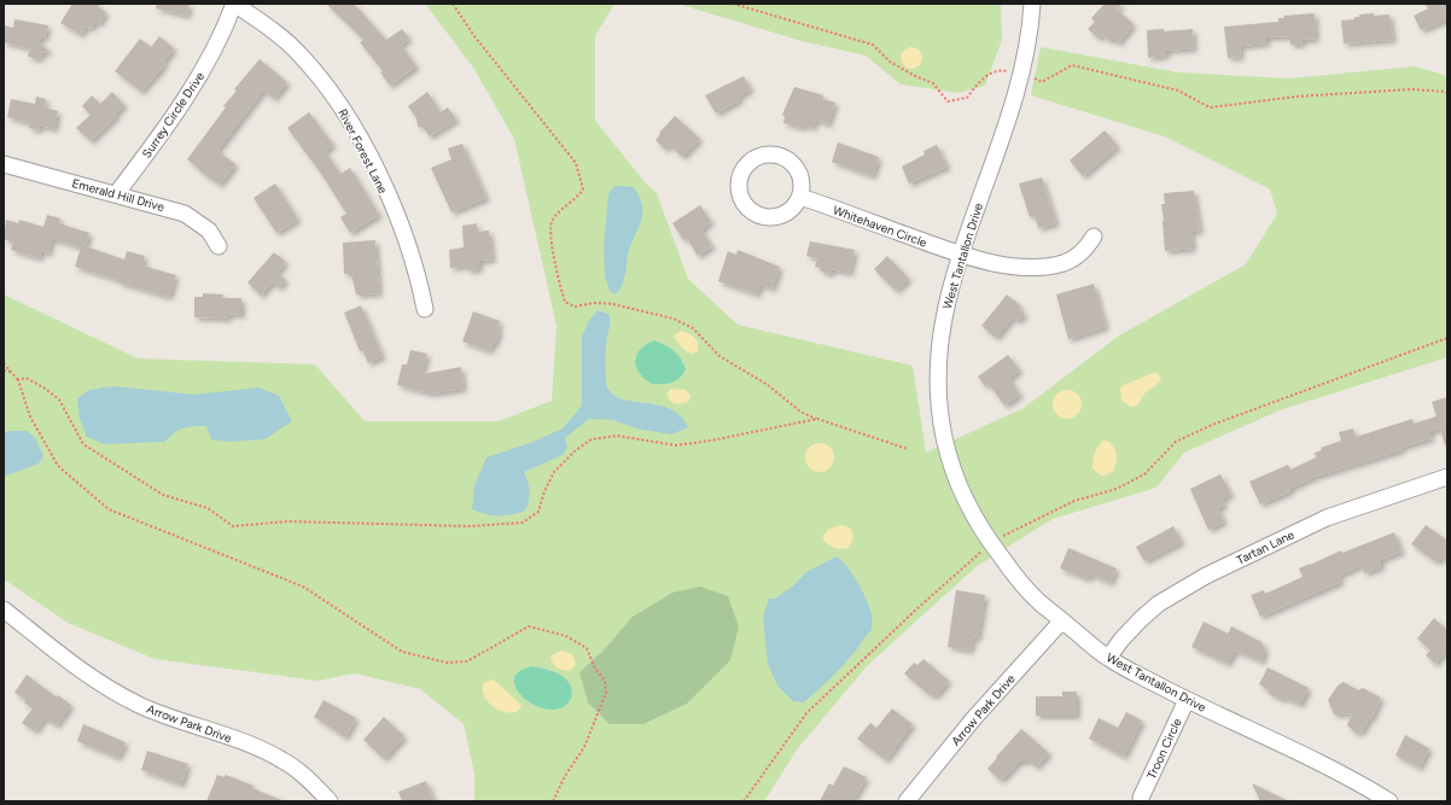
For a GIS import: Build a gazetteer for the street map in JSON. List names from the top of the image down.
{
  "streets": {
    "street": [
      "Surrey Circle Drive",
      "River Forest Lane",
      "Emerald Hill Drive",
      "Whitehaven Circle",
      "West Tantallon Drive",
      "Tartan Lane",
      "Arrow Park Drive",
      "Troon Circle"
    ]
  },
  "crossings": [
    ["Surrey Circle Drive", "River Forest Lane"],
    ["Surrey Circle Drive", "Emerald Hill Drive"],
    ["Whitehaven Circle", "West Tantallon Drive"],
    ["West Tantallon Drive", "Tartan Lane"],
    ["West Tantallon Drive", "Arrow Park Drive"],
    ["West Tantallon Drive", "Troon Circle"]
  ]
}
